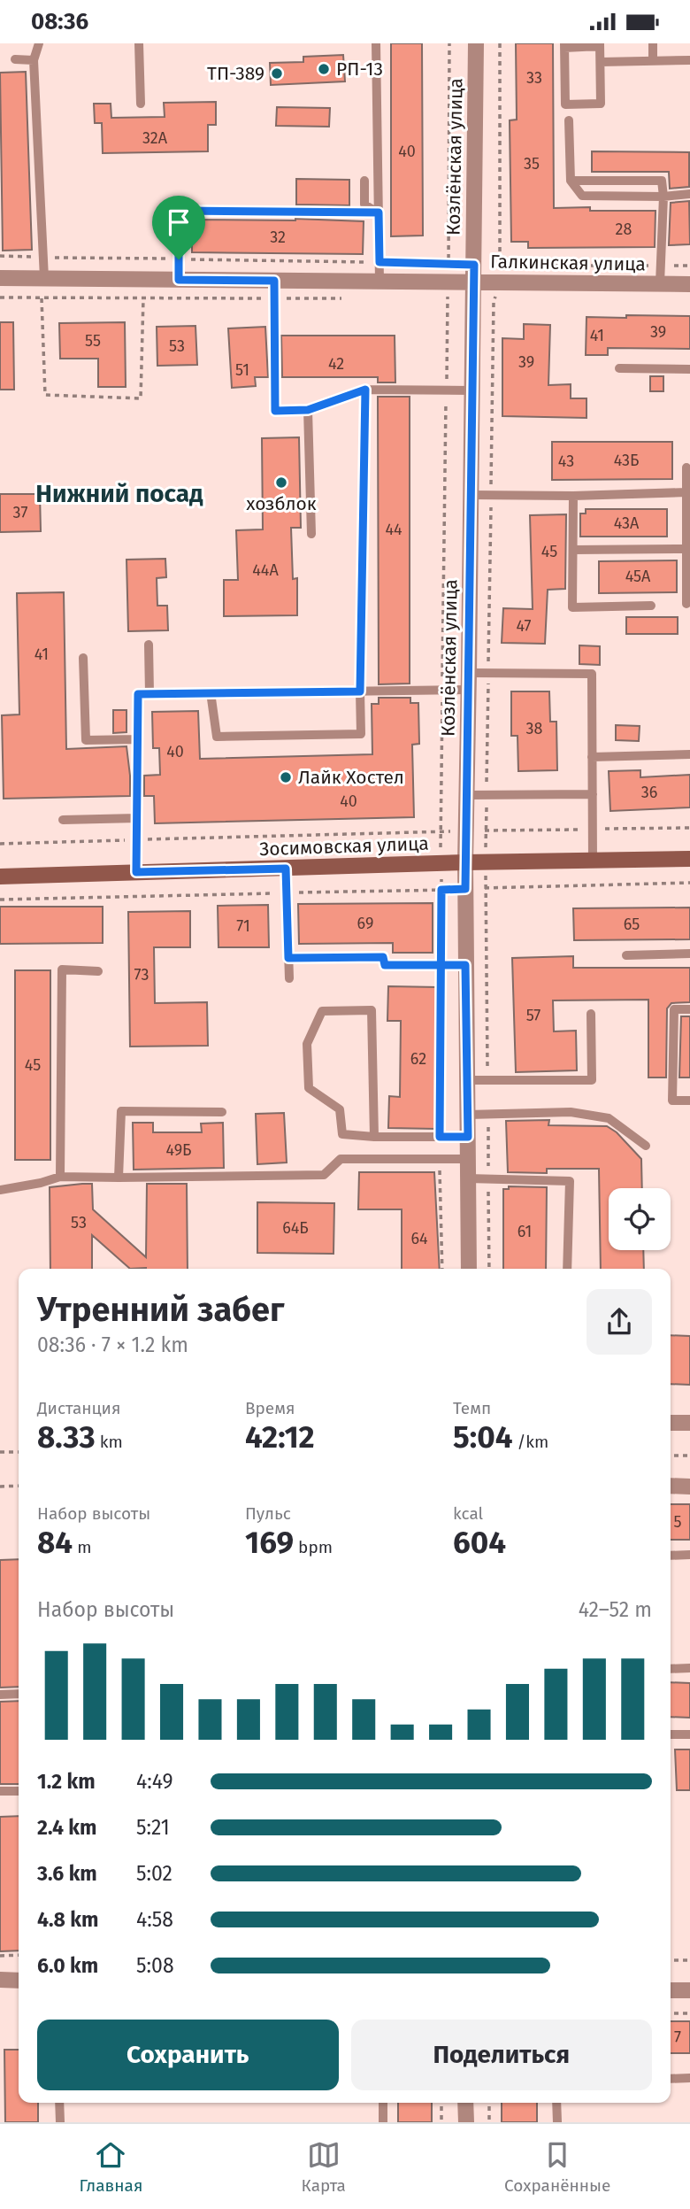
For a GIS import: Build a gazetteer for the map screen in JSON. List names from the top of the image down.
{
  "streets": {
    "street": ["Козлёнская улица", "Галкинская улица", "Зосимовская улица"]
  },
  "crossings": [
    ["Козлёнская улица", "Галкинская улица"],
    ["Козлёнская улица", "Зосимовская улица"]
  ],
  "districts": ["Нижний посад"],
  "places": [
    "РП-13",
    "ТП-389",
    "хозблок",
    "Лайк Хостел"
  ],
  "house_numbers": [
    "33",
    "32А",
    "40",
    "35",
    "28",
    "32",
    "39",
    "41",
    "55",
    "53",
    "39",
    "42",
    "51",
    "43Б",
    "43",
    "37",
    "43А",
    "44",
    "45",
    "44А",
    "45А",
    "47",
    "41",
    "38",
    "40",
    "36",
    "40",
    "69",
    "65",
    "71",
    "73",
    "57",
    "62",
    "45",
    "49Б",
    "53",
    "64Б",
    "61",
    "64",
    "5",
    "7"
  ],
  "page": {
    "status": "08:36",
    "heading": ["Утренний забег", "08:36 · 7 × 1.2 km"],
    "stats": [
      ["Дистанция", "8.33 km"],
      ["Время", "42:12"],
      ["Темп", "5:04 /km"],
      ["Набор высоты", "84 m"],
      ["Пульс", "169 bpm"],
      ["kcal", "604"]
    ],
    "chart": ["Набор высоты", "42–52 m"],
    "list": [
      {
        "name": "1.2 km",
        "note": "4:49"
      },
      {
        "name": "2.4 km",
        "note": "5:21"
      },
      {
        "name": "3.6 km",
        "note": "5:02"
      },
      {
        "name": "4.8 km",
        "note": "4:58"
      },
      {
        "name": "6.0 km",
        "note": "5:08"
      }
    ],
    "buttons": ["Сохранить", "Поделиться"],
    "tabs": ["Главная", "Карта", "Сохранённые"]
  }
}
